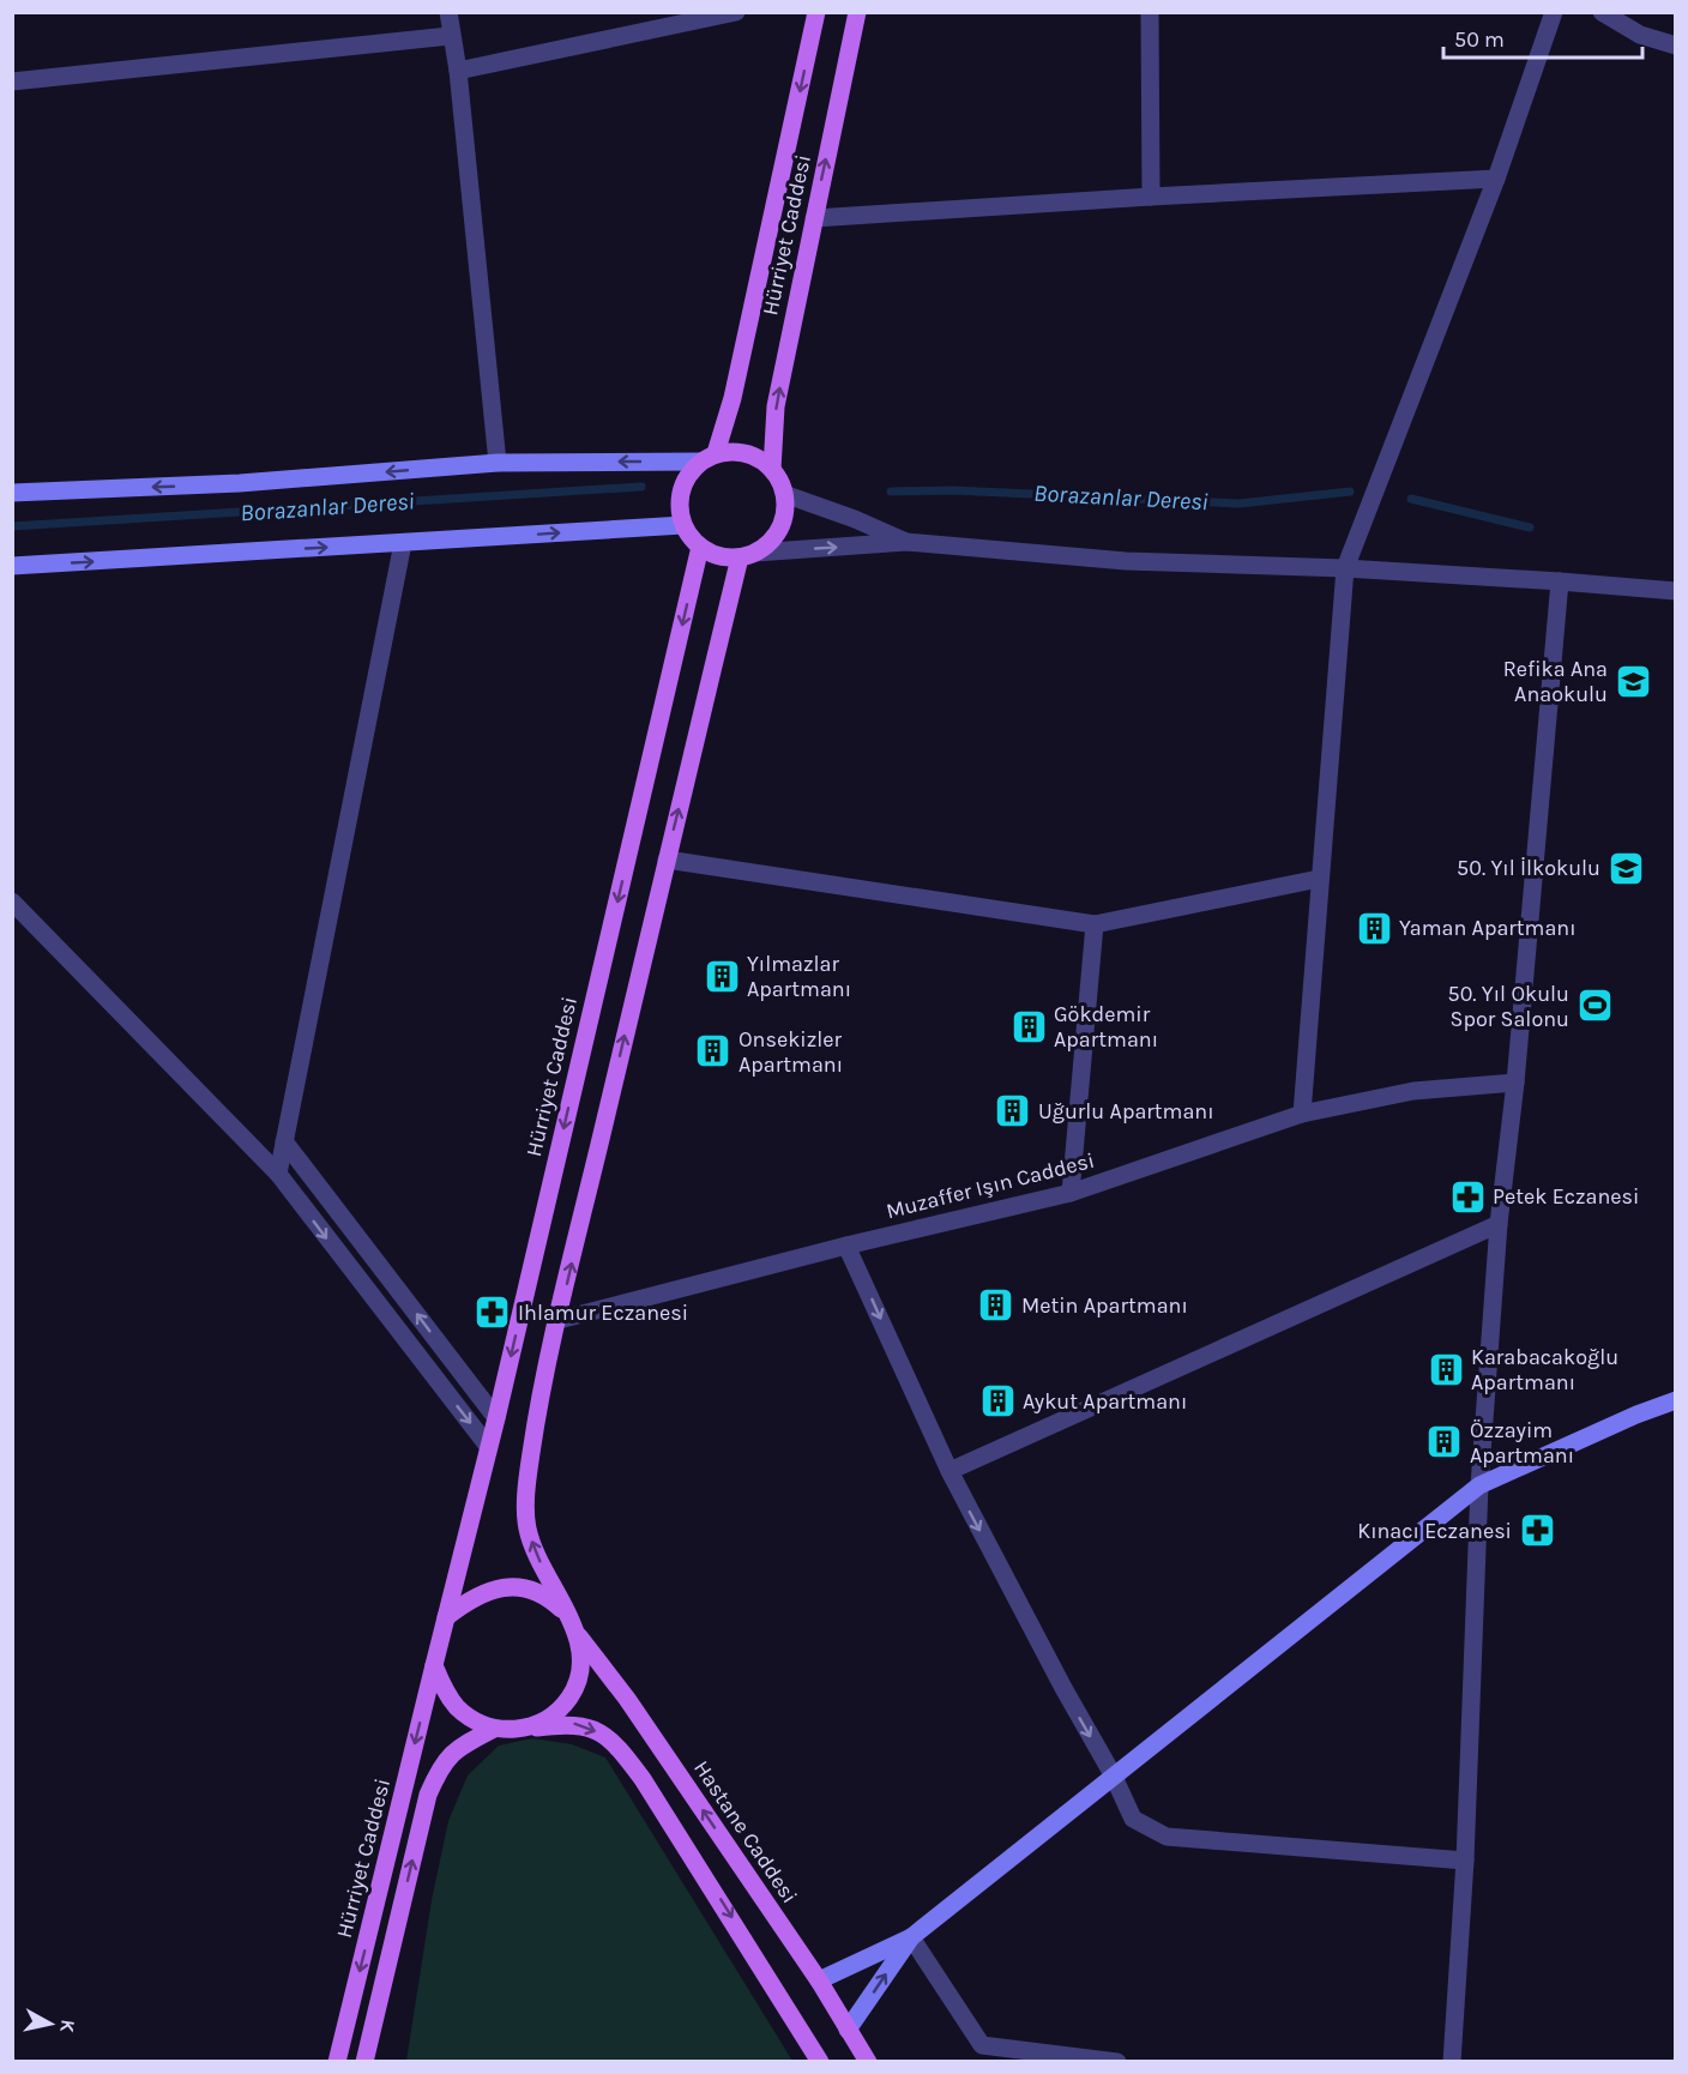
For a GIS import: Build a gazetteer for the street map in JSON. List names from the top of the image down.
{
  "streets": {
    "main road": ["Hürriyet Caddesi", "Hastane Caddesi"],
    "street": ["Muzaffer Işın Caddesi"]
  },
  "crossings": [
    ["Hürriyet Caddesi", "Hastane Caddesi"]
  ],
  "water": ["Borazanlar Deresi"],
  "places": {
    "school or university": ["Refika Ana Anaokulu", "50. Yıl İlkokulu"],
    "building": [
      "Yaman Apartmanı",
      "Yılmazlar Apartmanı",
      "Gökdemir Apartmanı",
      "Onsekizler Apartmanı",
      "Uğurlu Apartmanı",
      "Metin Apartmanı",
      "Karabacakoğlu Apartmanı",
      "Aykut Apartmanı",
      "Özzayim Apartmanı"
    ],
    "sports": ["50. Yıl Okulu Spor Salonu"],
    "pharmacy": ["Petek Eczanesi", "Ihlamur Eczanesi", "Kınacı Eczanesi"]
  },
  "scale_bar": "50 m",
  "north": "right"
}
